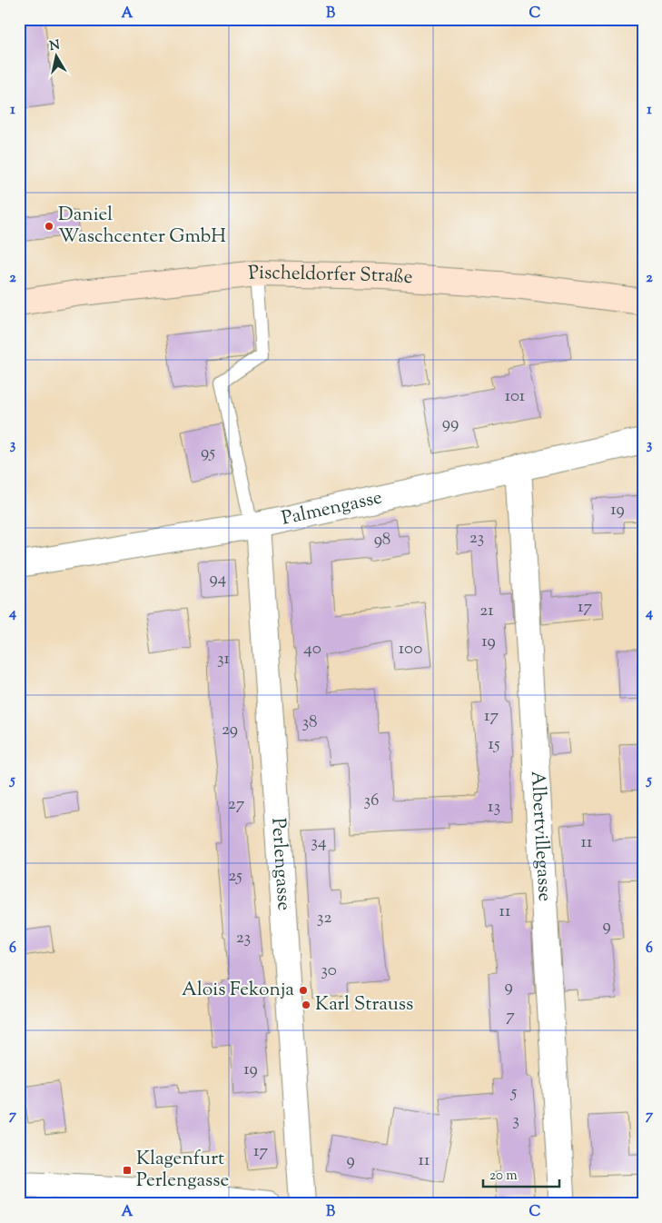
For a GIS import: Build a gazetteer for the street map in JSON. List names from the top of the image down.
{
  "streets": {
    "main road": ["Pischeldorfer Straße"],
    "street": ["Palmengasse", "Albertvillegasse", "Perlengasse"]
  },
  "crossings": [
    ["Palmengasse", "Albertvillegasse"],
    ["Palmengasse", "Perlengasse"]
  ],
  "places": {
    "other": ["Daniel Waschcenter GmbH", "Alois Fekonja", "Karl Strauss"],
    "transit": ["Klagenfurt Perlengasse"]
  },
  "house_numbers": [
    "101",
    "99",
    "95",
    "19",
    "23",
    "98",
    "94",
    "17",
    "21",
    "19",
    "40",
    "100",
    "31",
    "17",
    "38",
    "29",
    "15",
    "36",
    "27",
    "13",
    "34",
    "11",
    "25",
    "11",
    "32",
    "9",
    "23",
    "30",
    "9",
    "7",
    "19",
    "5",
    "3",
    "17",
    "9",
    "11"
  ],
  "scale_bar": "20 m",
  "north": "top",
  "grid": {
    "columns": ["A", "B", "C"],
    "rows": [
      "1",
      "2",
      "3",
      "4",
      "5",
      "6",
      "7"
    ]
  }
}
